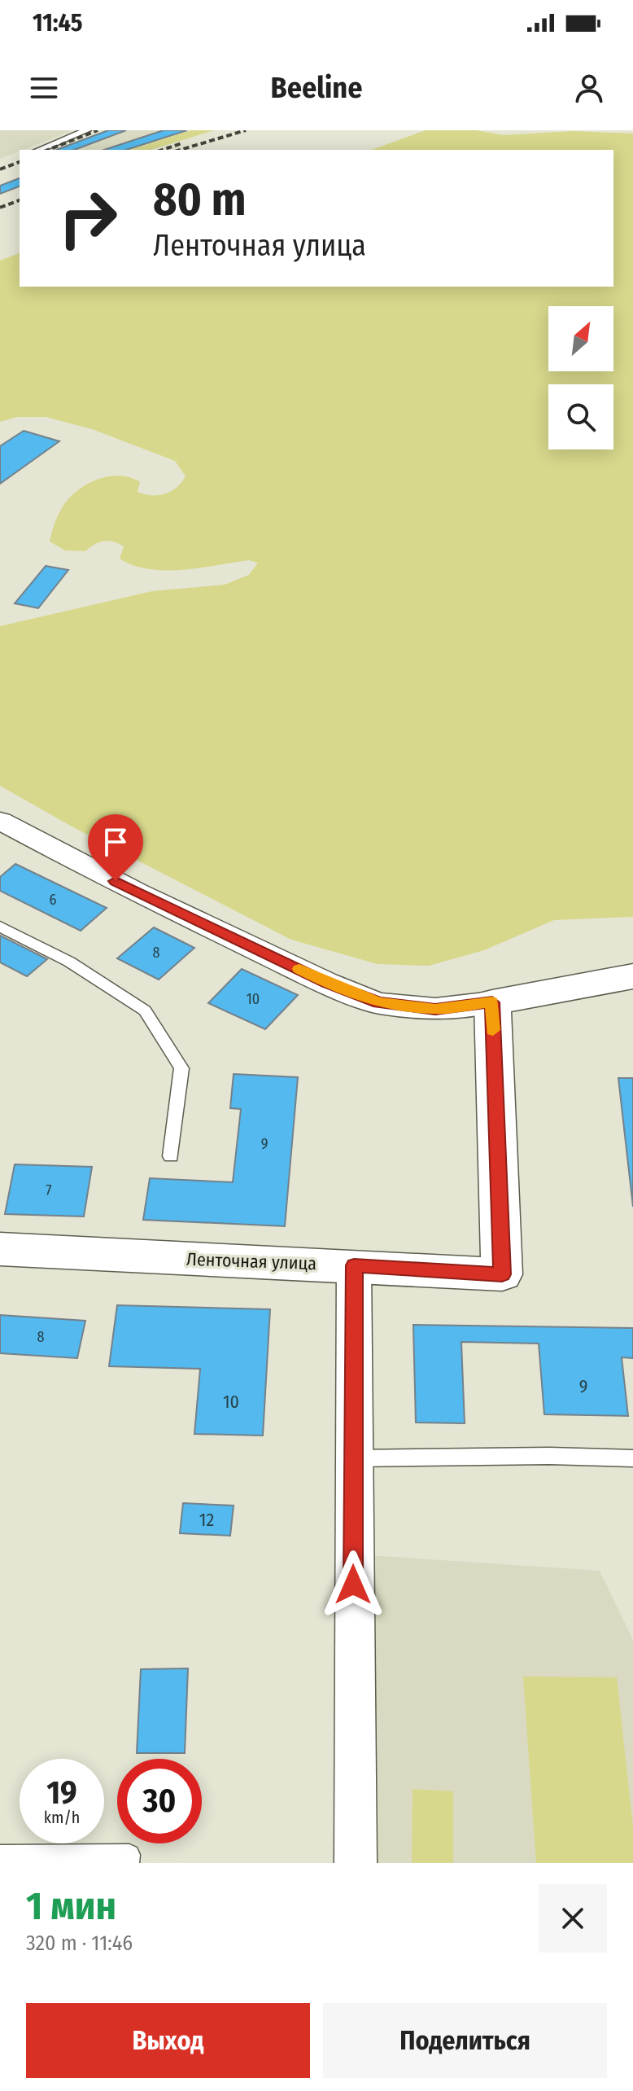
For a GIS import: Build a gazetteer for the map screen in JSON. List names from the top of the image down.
{
  "streets": {
    "street": ["Ленточная улица"]
  },
  "house_numbers": [
    "6",
    "8",
    "10",
    "9",
    "7",
    "8",
    "9",
    "10",
    "12"
  ],
  "north": "top right",
  "page": {
    "status": "11:45",
    "header": "Beeline",
    "turn": ["80 m", "Ленточная улица"],
    "speed": "19 km/h",
    "limit": "30",
    "heading": ["1 мин", "320 m · 11:46"],
    "buttons": ["Выход", "Поделиться"]
  }
}
